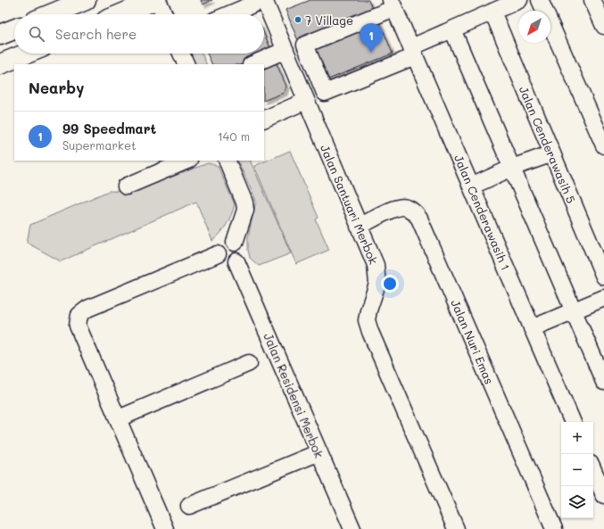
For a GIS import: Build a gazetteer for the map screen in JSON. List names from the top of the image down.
{
  "streets": {
    "street": [
      "Jalan Cenderawasih 5",
      "Jalan Santuari Merbok",
      "Jalan Cenderawasih 1",
      "Jalan Nuri Emas",
      "Jalan Residensi Merbok"
    ]
  },
  "crossings": [
    ["Jalan Santuari Merbok", "Jalan Nuri Emas"]
  ],
  "places": ["7 Village"],
  "north": "bottom left",
  "page": {
    "search": "Search here",
    "pins": "1",
    "heading": "Nearby",
    "list": [
      {
        "mark": "1",
        "name": "99 Speedmart",
        "note": "Supermarket",
        "value": "140 m"
      }
    ],
    "map_buttons": ["+", "−"]
  }
}
